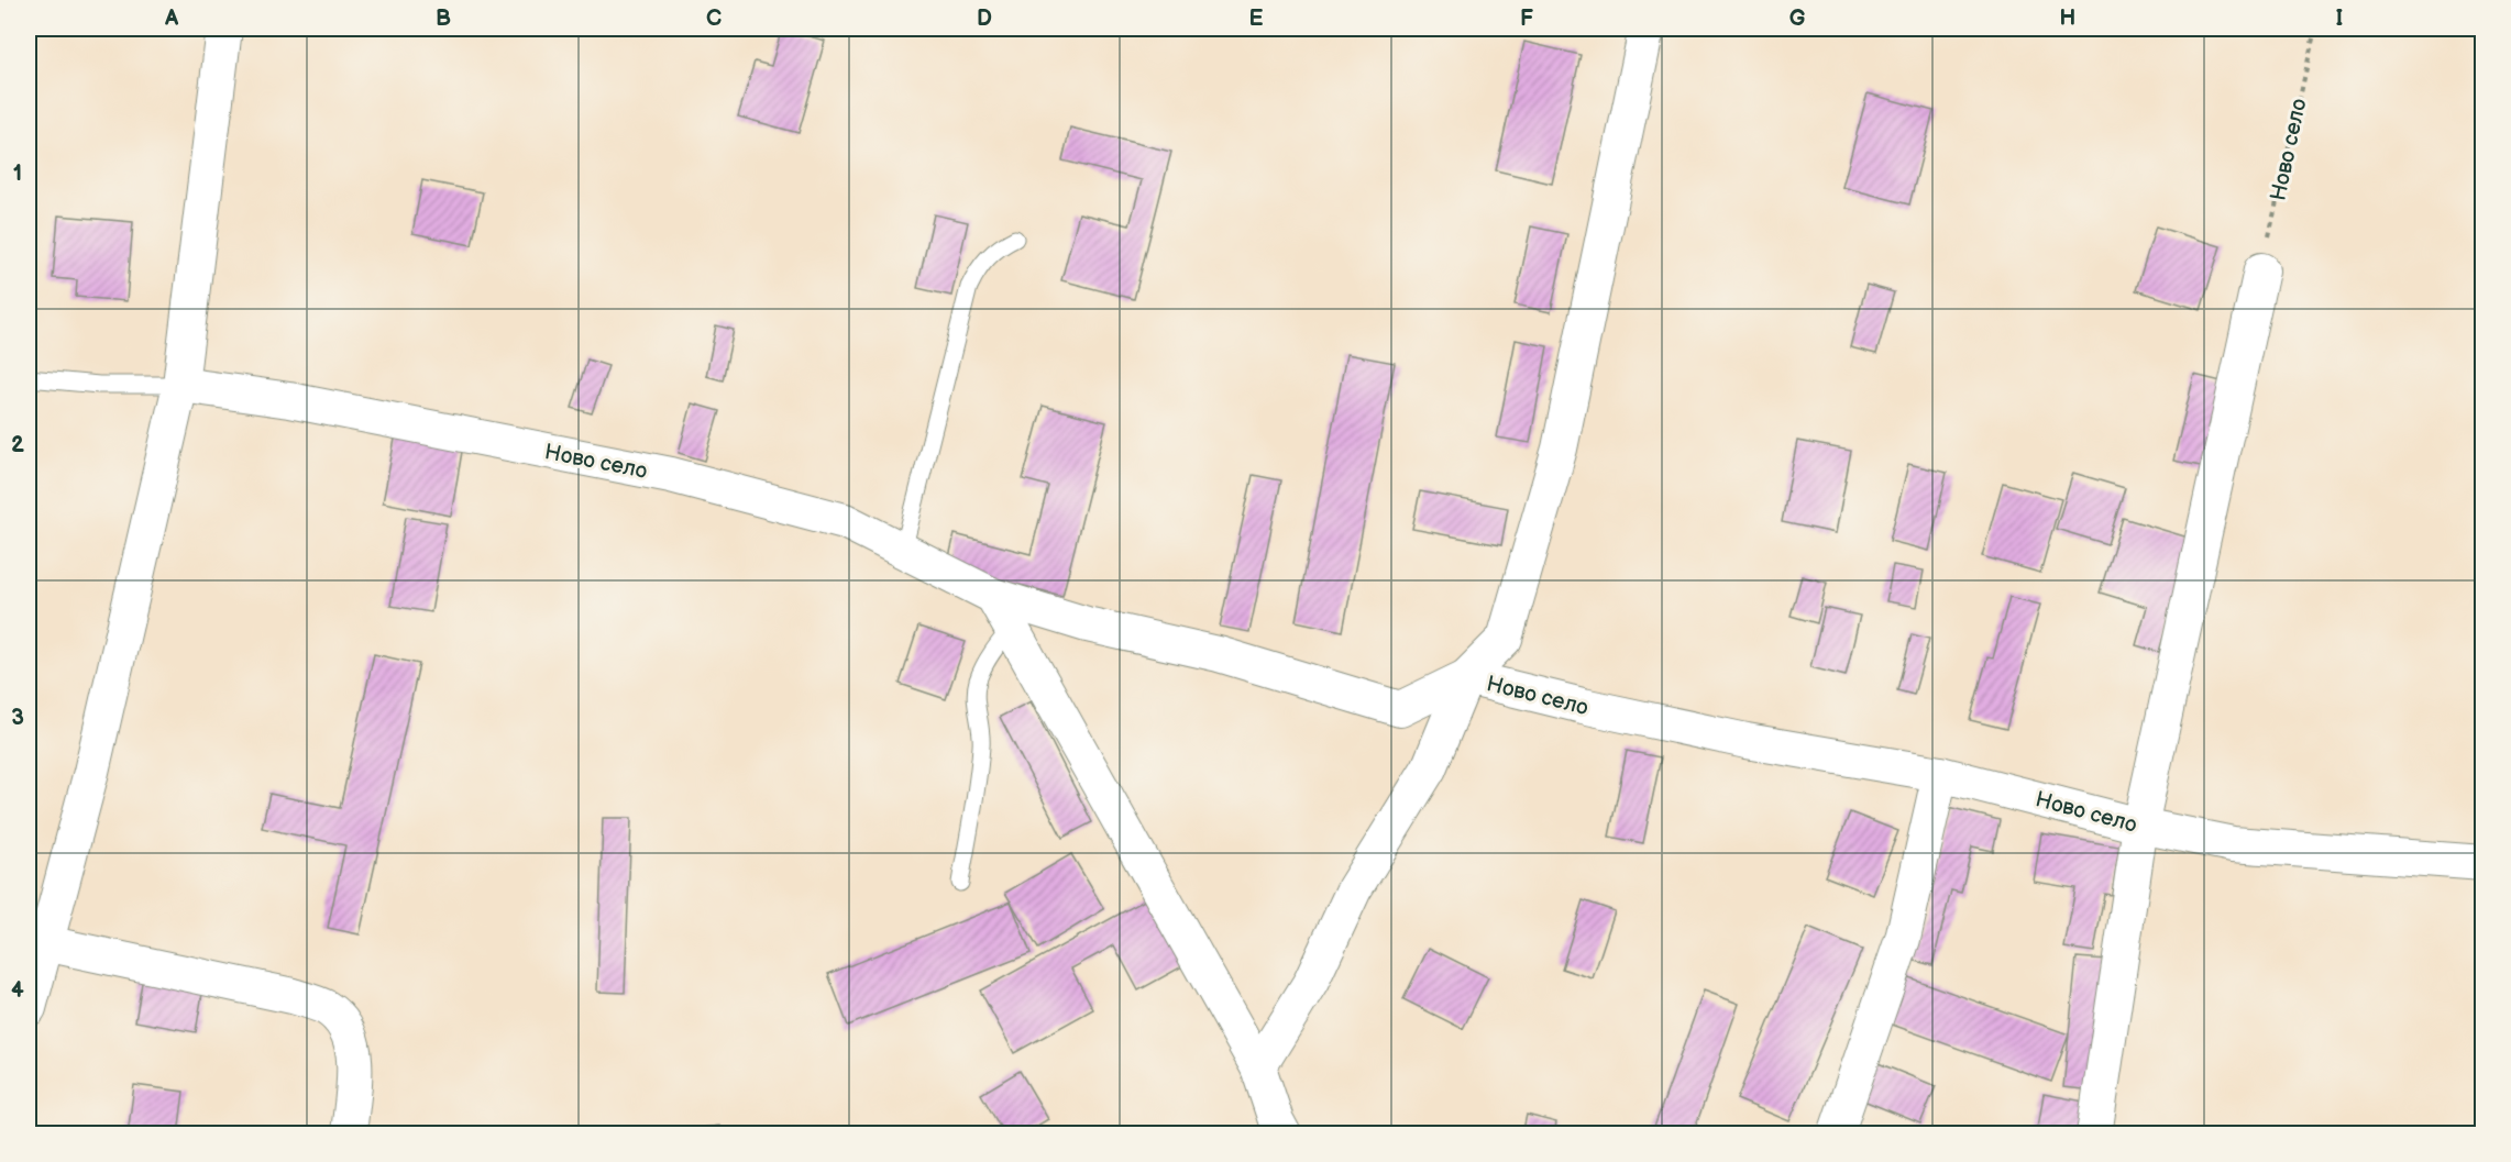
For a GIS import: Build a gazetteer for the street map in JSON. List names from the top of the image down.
{
  "streets": {
    "street": ["Ново село"]
  },
  "grid": {
    "columns": [
      "A",
      "B",
      "C",
      "D",
      "E",
      "F",
      "G",
      "H",
      "I"
    ],
    "rows": [
      "1",
      "2",
      "3",
      "4"
    ]
  }
}
